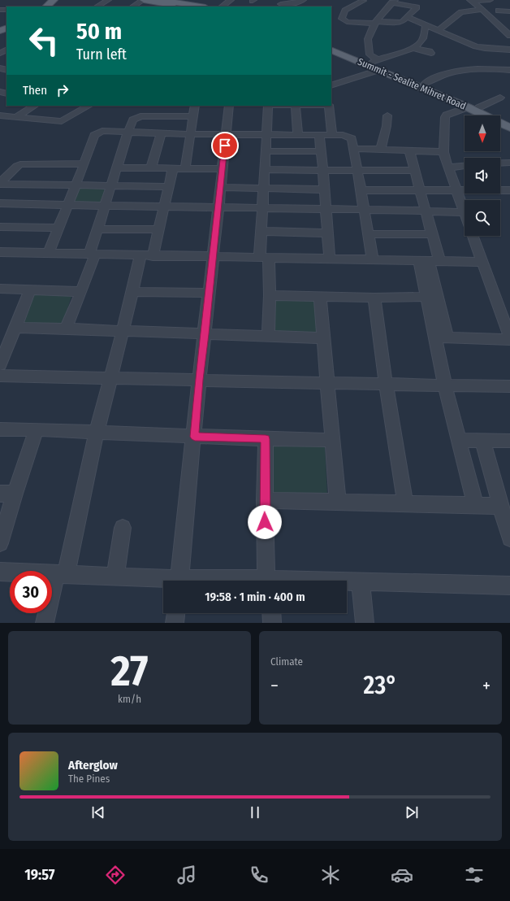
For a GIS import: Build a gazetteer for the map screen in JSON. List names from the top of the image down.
{
  "streets": {
    "main road": ["Summit - Sealite Mihret Road"]
  },
  "north": "bottom",
  "page": {
    "turn": ["50 m", "Turn left"],
    "then": "Then",
    "limit": "30",
    "trip": "19:58 · 1 min · 400 m",
    "tile": [
      ["27", "km/h"],
      "Climate"
    ],
    "heat": ["−", "23°", "+"],
    "song": ["Afterglow", "The Pines"],
    "tabs": "19:57"
  }
}
